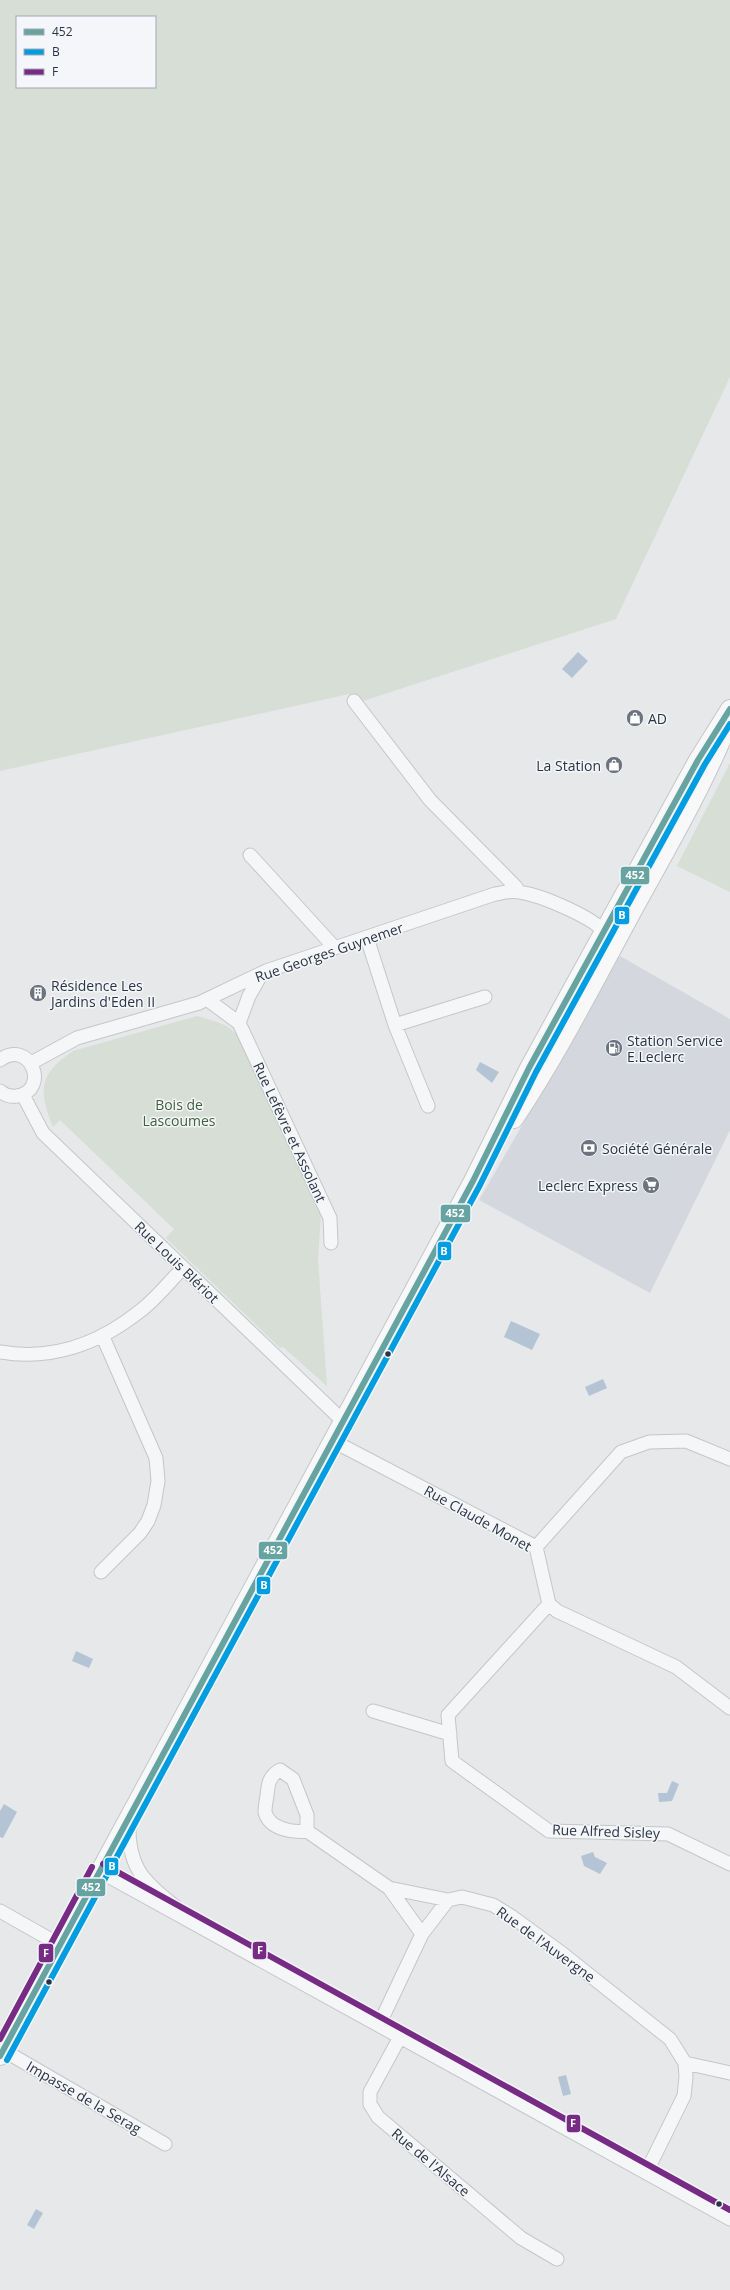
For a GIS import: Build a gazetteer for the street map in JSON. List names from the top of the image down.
{
  "streets": {
    "street": [
      "Rue Georges Guynemer",
      "Rue Lefèvre et Assolant",
      "Rue Louis Blériot",
      "Rue Claude Monet",
      "Rue Alfred Sisley",
      "Rue de l'Auvergne",
      "Impasse de la Serag",
      "Rue de l'Alsace"
    ]
  },
  "crossings": [
    ["Rue Georges Guynemer", "Rue Lefèvre et Assolant"],
    ["Rue Claude Monet", "Rue Alfred Sisley"]
  ],
  "parks": ["Bois de Lascoumes"],
  "places": {
    "shop": ["AD", "La Station"],
    "building": ["Résidence Les Jardins d'Eden II"],
    "fuel station": ["Station Service E.Leclerc"],
    "bank": ["Société Générale"],
    "supermarket": ["Leclerc Express"]
  },
  "lines": ["transit line 452", "transit line B", "transit line F"],
  "legend": ["452", "B", "F"]
}
